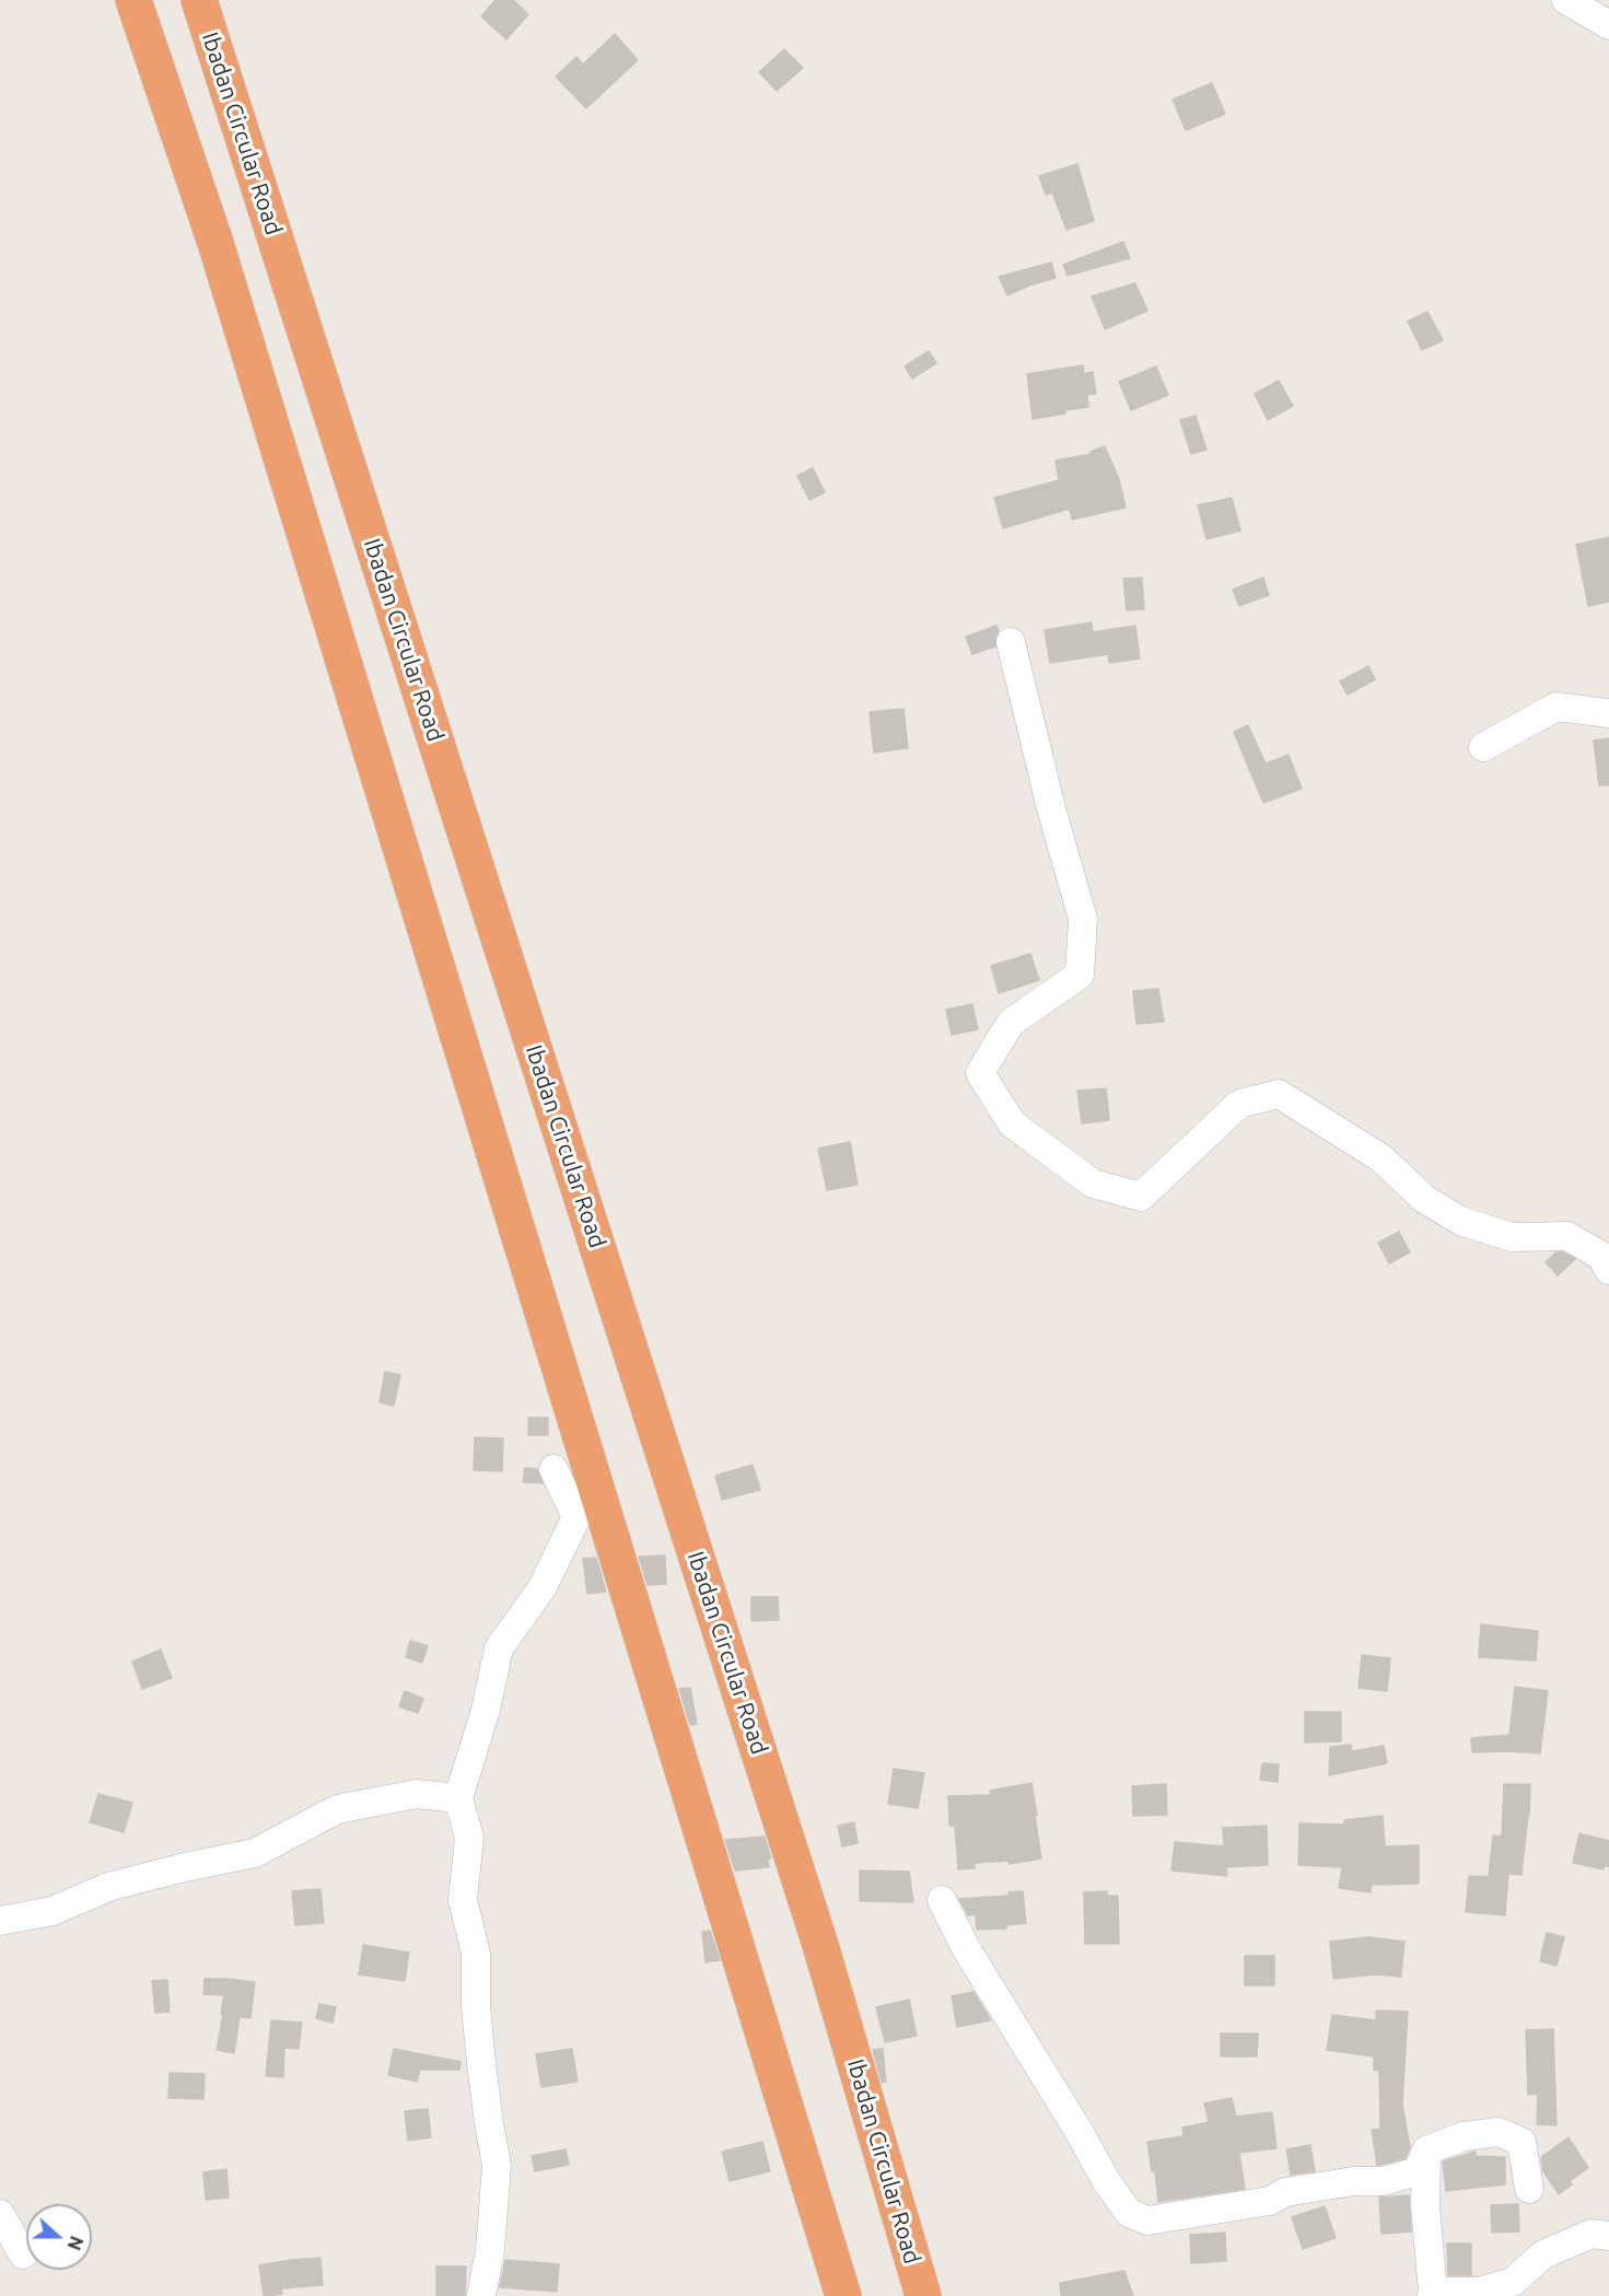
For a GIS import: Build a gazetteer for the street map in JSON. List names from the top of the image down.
{
  "streets": {
    "highway": ["Ibadan Circular Road"]
  },
  "north": "right"
}
